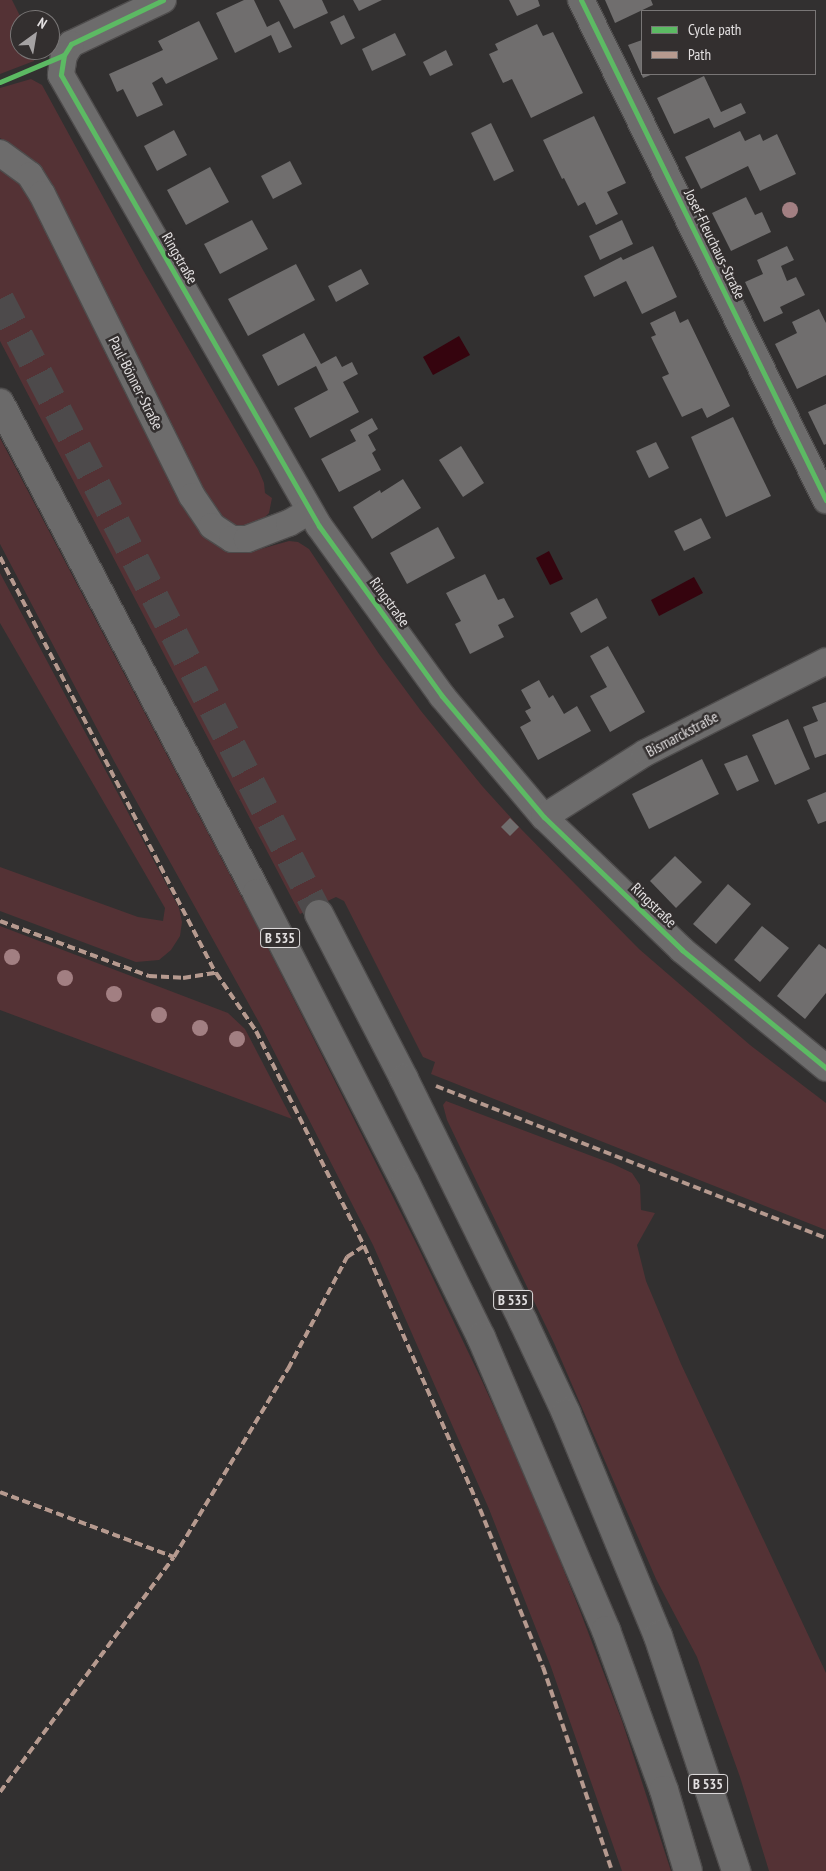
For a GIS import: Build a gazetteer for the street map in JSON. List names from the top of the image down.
{
  "streets": {
    "highway": ["B 535"],
    "street": [
      "Josef-Fleuchaus-Straße",
      "Ringstraße",
      "Paul-Bönner-Straße",
      "Bismarckstraße"
    ]
  },
  "crossings": [
    ["Ringstraße", "Paul-Bönner-Straße"],
    ["Ringstraße", "Bismarckstraße"]
  ],
  "legend": ["Cycle path", "Path"],
  "north": "top right"
}
